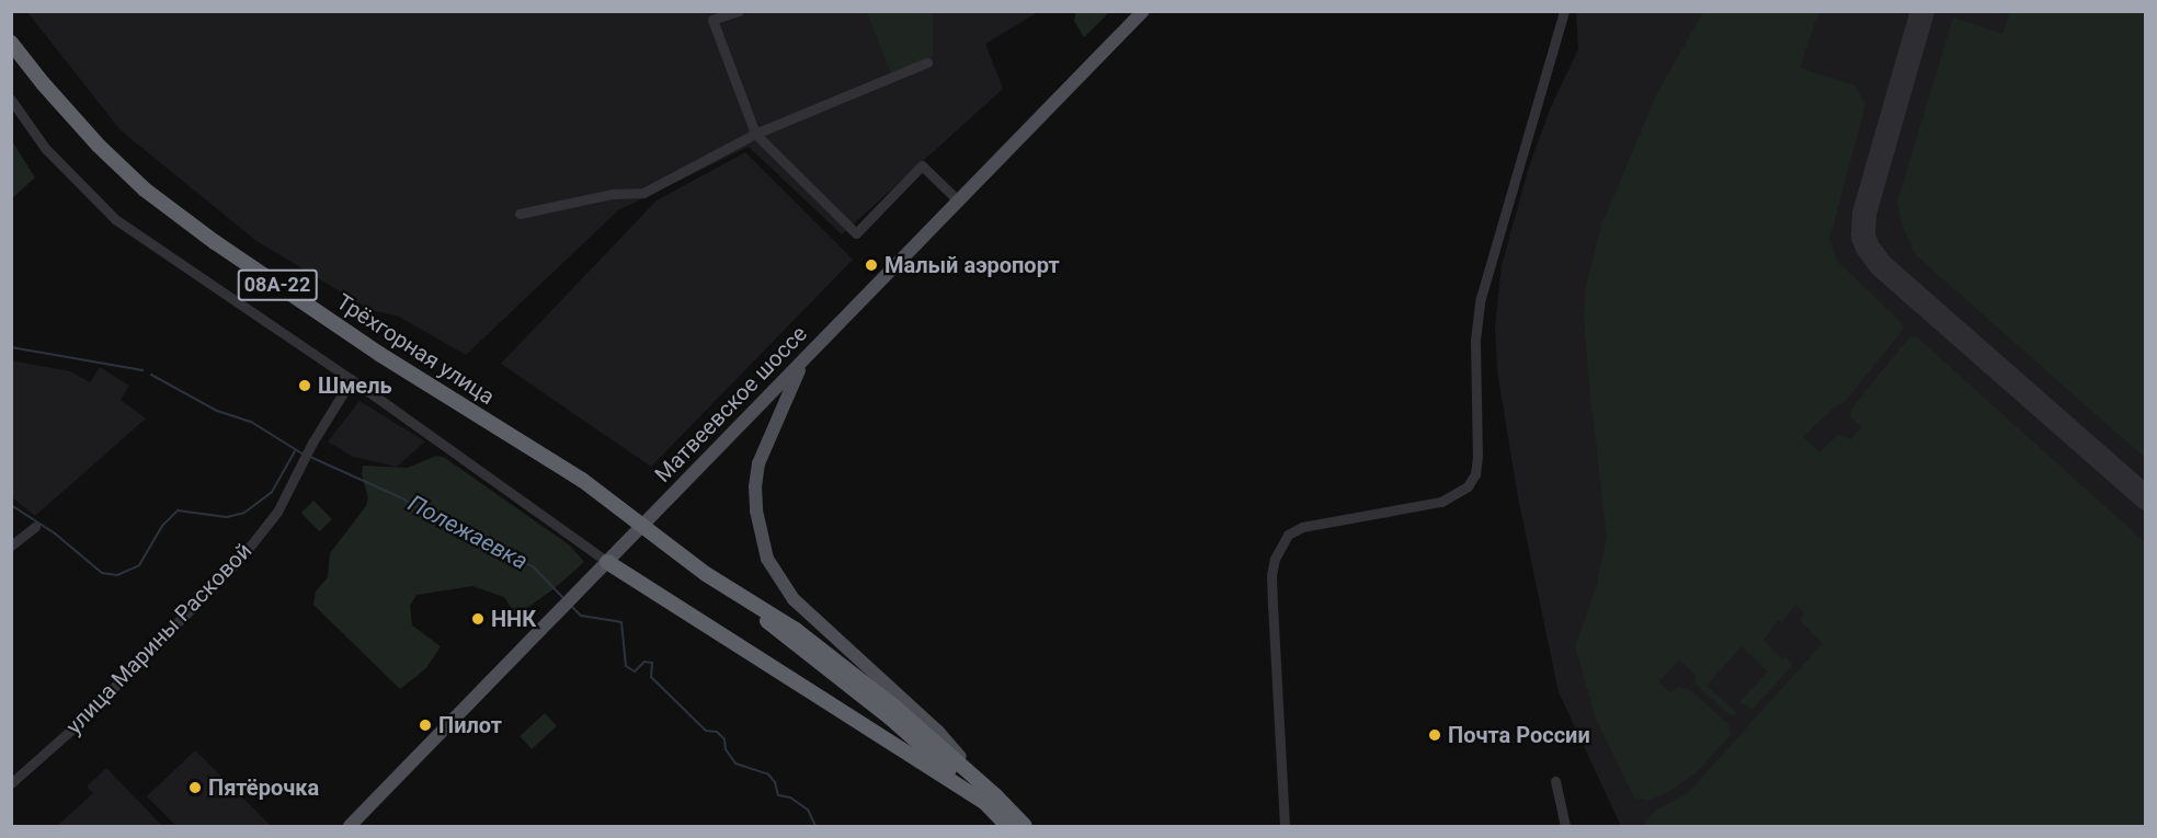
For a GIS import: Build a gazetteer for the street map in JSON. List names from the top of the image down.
{
  "streets": {
    "highway": ["08А-22", "Трёхгорная улица"],
    "main road": ["Матвеевское шоссе"],
    "street": ["улица Марины Расковой"]
  },
  "water": ["Полежаевка"],
  "places": [
    "Малый аэропорт",
    "Шмель",
    "ННК",
    "Пилот",
    "Почта России",
    "Пятёрочка"
  ]
}
